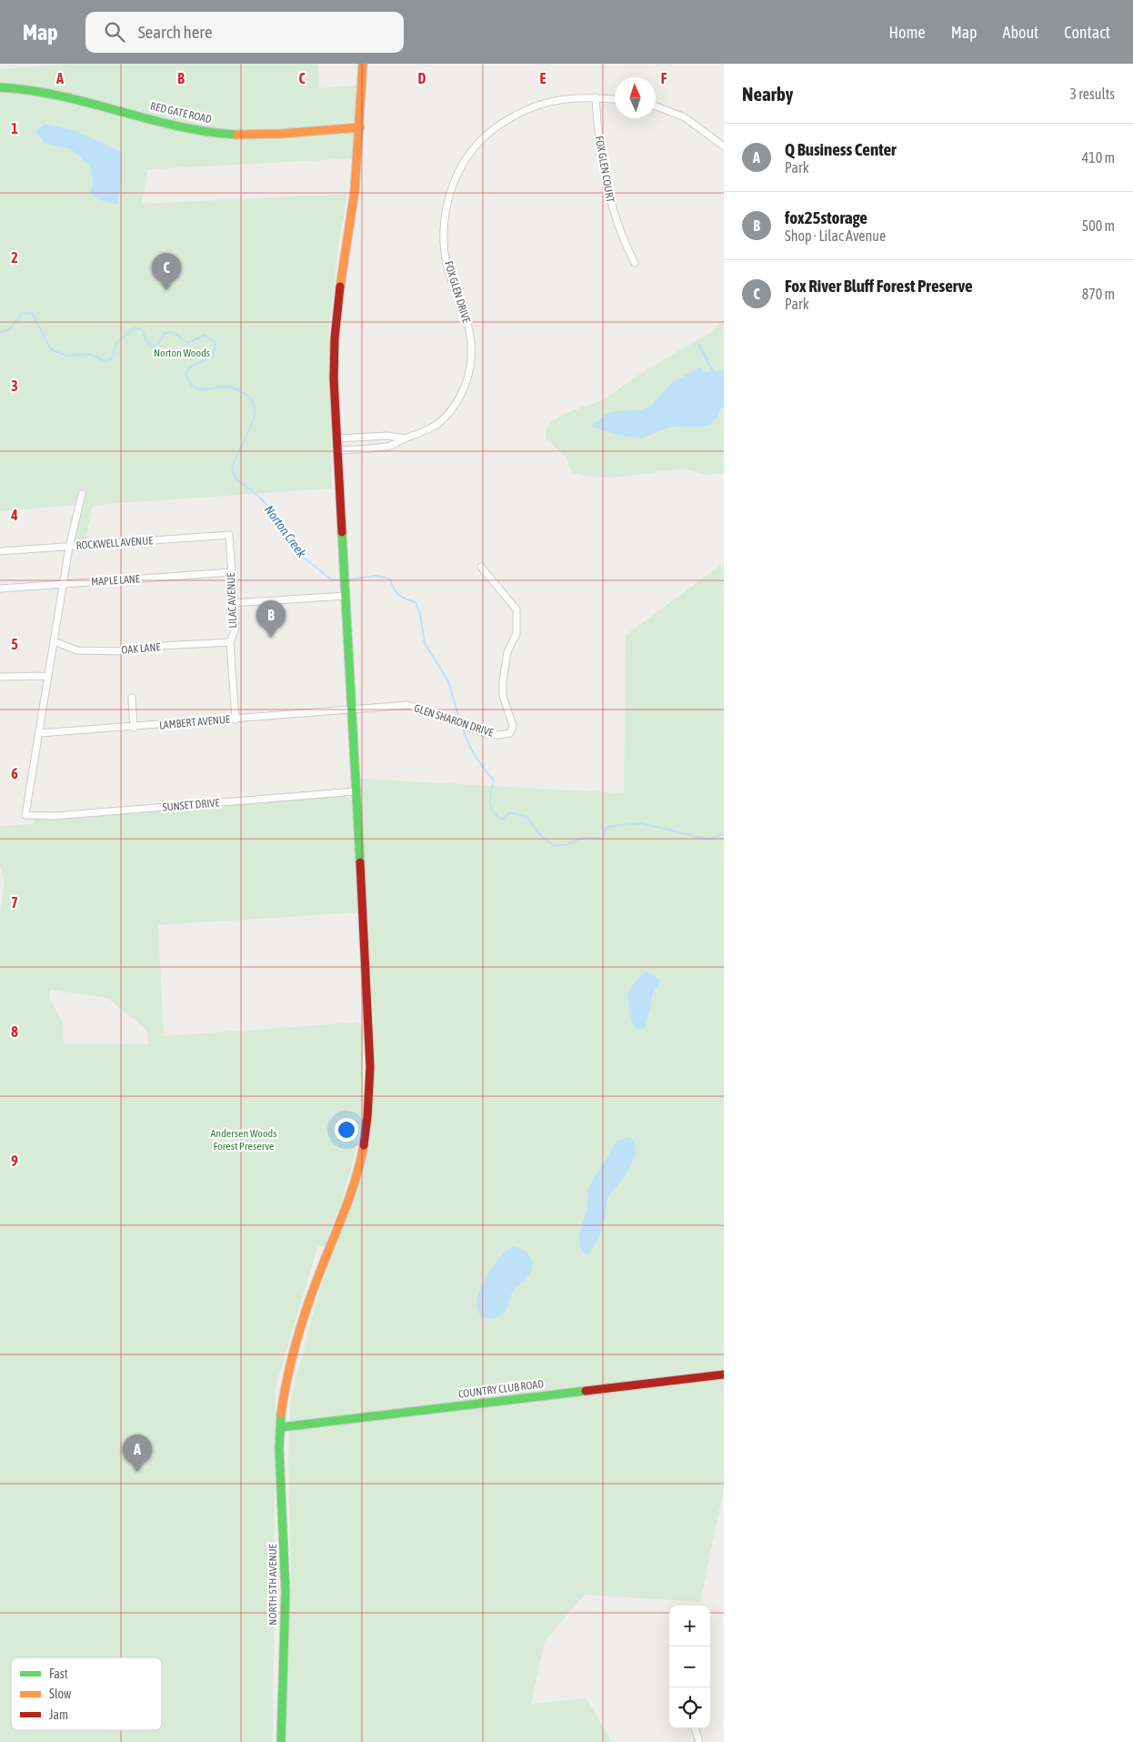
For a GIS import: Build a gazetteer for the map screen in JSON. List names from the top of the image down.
{
  "streets": {
    "main road": ["RED GATE ROAD", "COUNTRY CLUB ROAD", "NORTH 5TH AVENUE"],
    "street": [
      "FOX GLEN COURT",
      "FOX GLEN DRIVE",
      "ROCKWELL AVENUE",
      "MAPLE LANE",
      "LILAC AVENUE",
      "OAK LANE",
      "GLEN SHARON DRIVE",
      "LAMBERT AVENUE",
      "SUNSET DRIVE"
    ]
  },
  "crossings": [
    ["RED GATE ROAD", "NORTH 5TH AVENUE"],
    ["FOX GLEN COURT", "FOX GLEN DRIVE"],
    ["FOX GLEN DRIVE", "NORTH 5TH AVENUE"],
    ["ROCKWELL AVENUE", "LILAC AVENUE"],
    ["MAPLE LANE", "LILAC AVENUE"],
    ["LILAC AVENUE", "OAK LANE"],
    ["LILAC AVENUE", "LAMBERT AVENUE"],
    ["GLEN SHARON DRIVE", "LAMBERT AVENUE"],
    ["GLEN SHARON DRIVE", "NORTH 5TH AVENUE"],
    ["LAMBERT AVENUE", "SUNSET DRIVE"],
    ["LAMBERT AVENUE", "NORTH 5TH AVENUE"],
    ["SUNSET DRIVE", "NORTH 5TH AVENUE"],
    ["COUNTRY CLUB ROAD", "NORTH 5TH AVENUE"]
  ],
  "water": ["Norton Creek"],
  "parks": ["Norton Woods", "Andersen Woods Forest Preserve"],
  "legend": ["Fast", "Slow", "Jam"],
  "north": "top",
  "page": {
    "header": "Map",
    "search": "Search here",
    "nav": [
      "Home",
      "Map",
      "About",
      "Contact"
    ],
    "heading": ["Nearby", "3 results"],
    "list": [
      {
        "mark": "A",
        "name": "Q Business Center",
        "note": "Park",
        "value": "410 m"
      },
      {
        "mark": "B",
        "name": "fox25storage",
        "note": "Shop · Lilac Avenue",
        "value": "500 m"
      },
      {
        "mark": "C",
        "name": "Fox River Bluff Forest Preserve",
        "note": "Park",
        "value": "870 m"
      }
    ],
    "pins": ["C", "B", "A"],
    "map_buttons": ["+", "−"]
  },
  "grid": {
    "columns": [
      "A",
      "B",
      "C",
      "D",
      "E",
      "F"
    ],
    "rows": [
      "1",
      "2",
      "3",
      "4",
      "5",
      "6",
      "7",
      "8",
      "9"
    ]
  }
}
